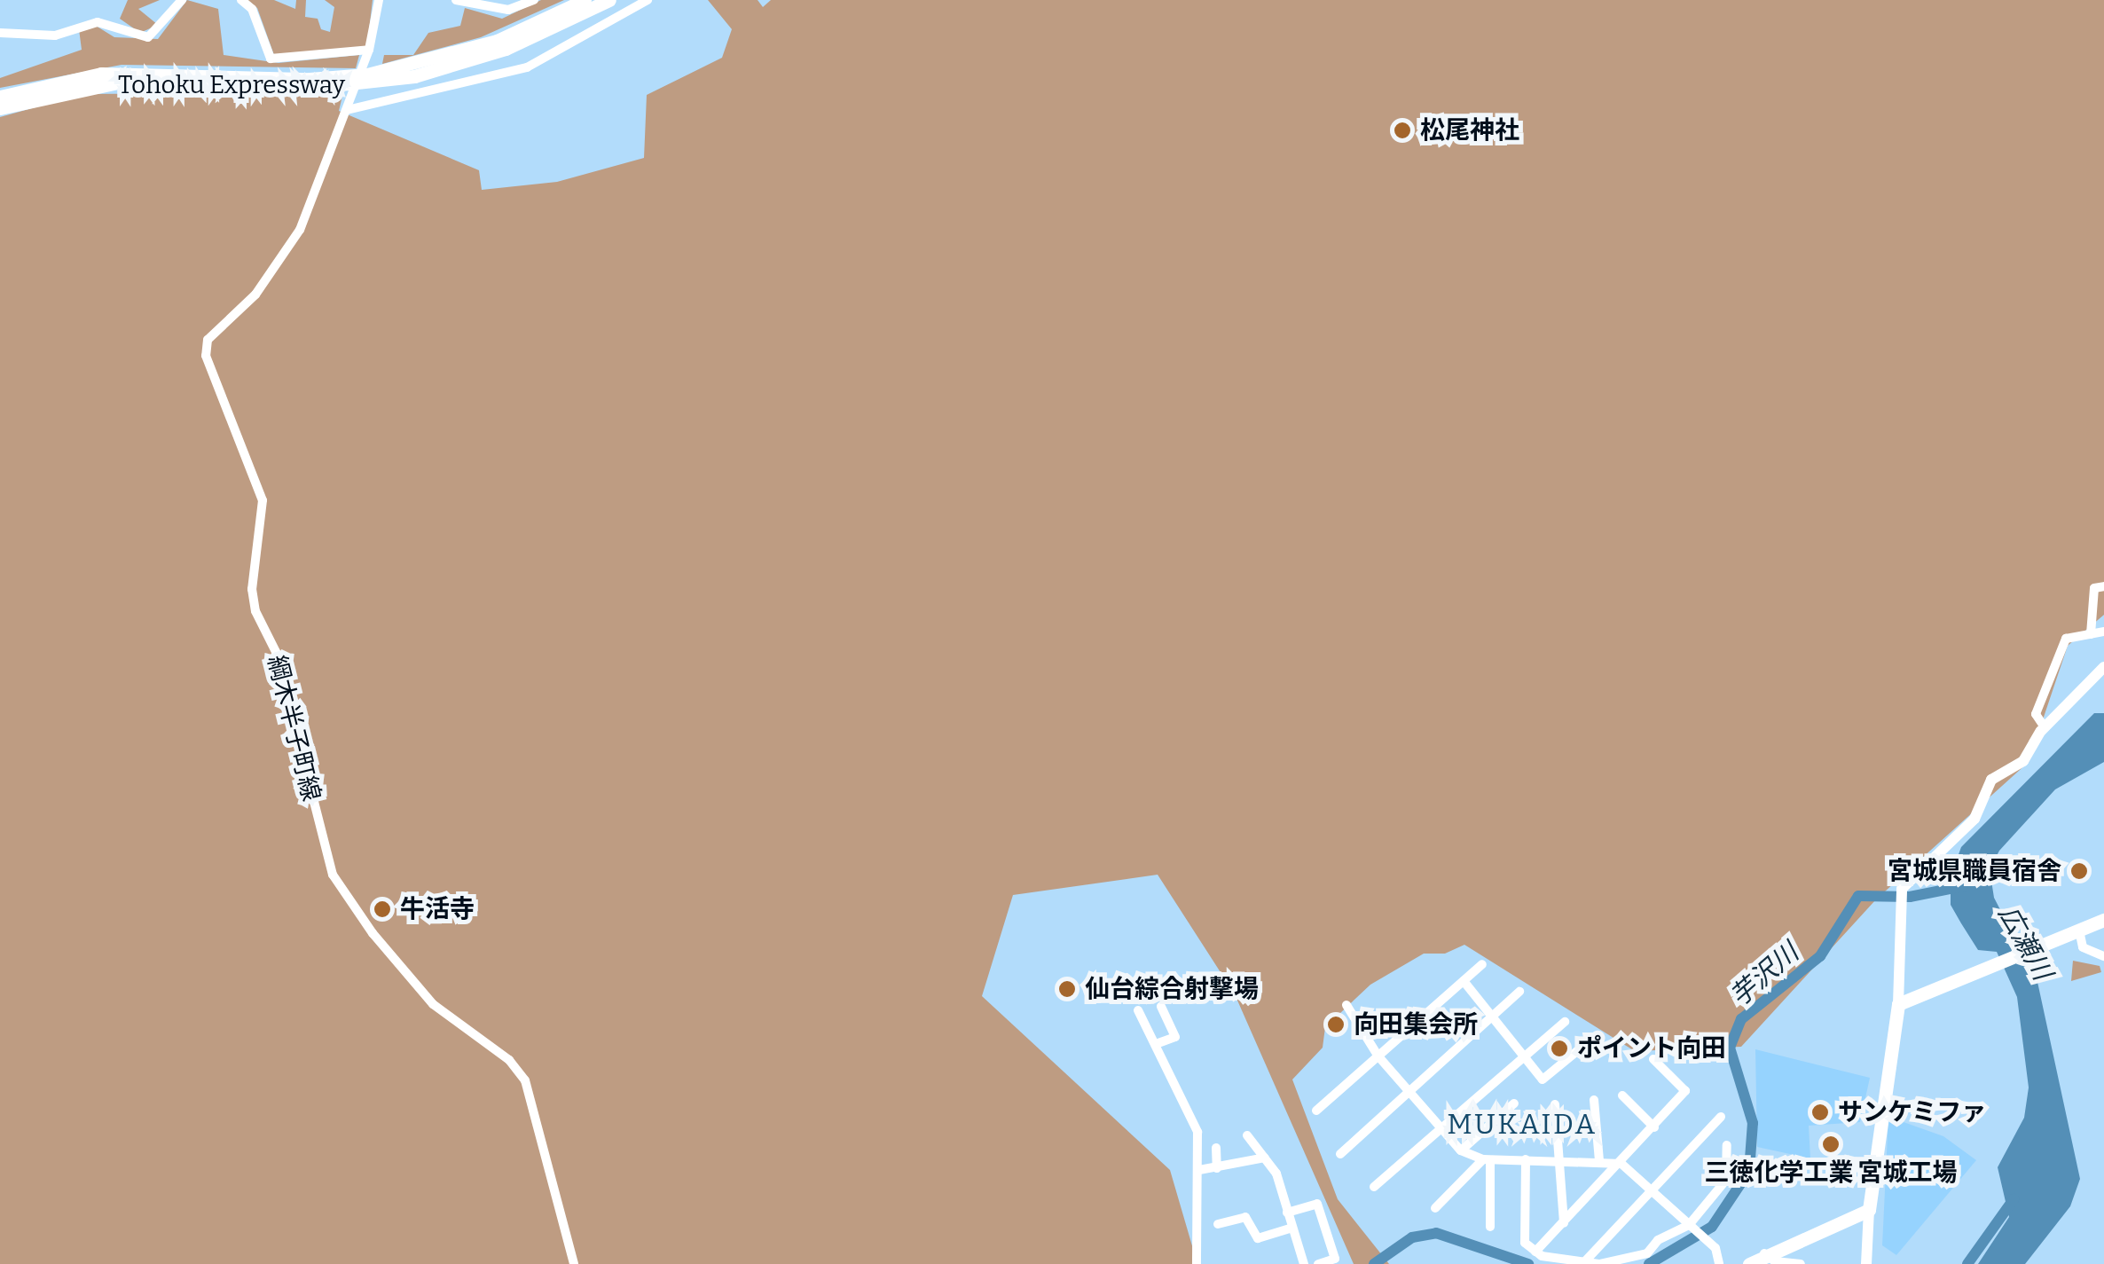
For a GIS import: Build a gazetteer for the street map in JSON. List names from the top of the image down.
{
  "streets": {
    "highway": ["Tohoku Expressway"],
    "street": ["綱木半子町線"]
  },
  "districts": ["MUKAIDA"],
  "water": ["広瀬川", "芋沢川"],
  "places": [
    "松尾神社",
    "宮城県職員宿舎",
    "牛活寺",
    "仙台綜合射撃場",
    "向田集会所",
    "ポイント向田",
    "サンケミファ",
    "三徳化学工業 宮城工場"
  ]
}
